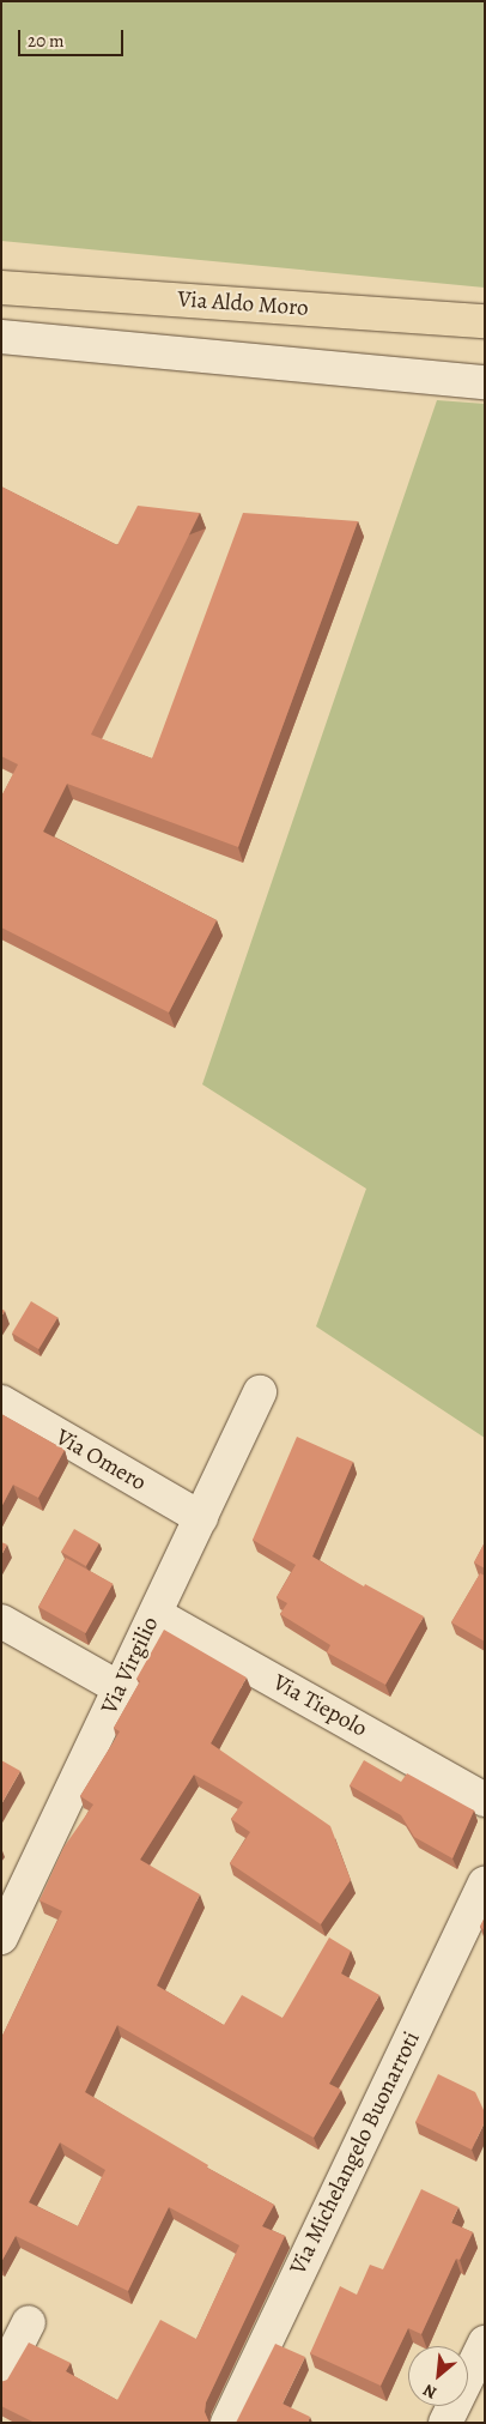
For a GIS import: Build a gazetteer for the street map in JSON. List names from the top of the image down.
{
  "streets": {
    "main road": ["Via Aldo Moro"],
    "street": [
      "Via Omero",
      "Via Virgilio",
      "Via Tiepolo",
      "Via Michelangelo Buonarroti"
    ]
  },
  "crossings": [
    ["Via Omero", "Via Virgilio"],
    ["Via Virgilio", "Via Tiepolo"]
  ],
  "scale_bar": "20 m",
  "north": "bottom left"
}
